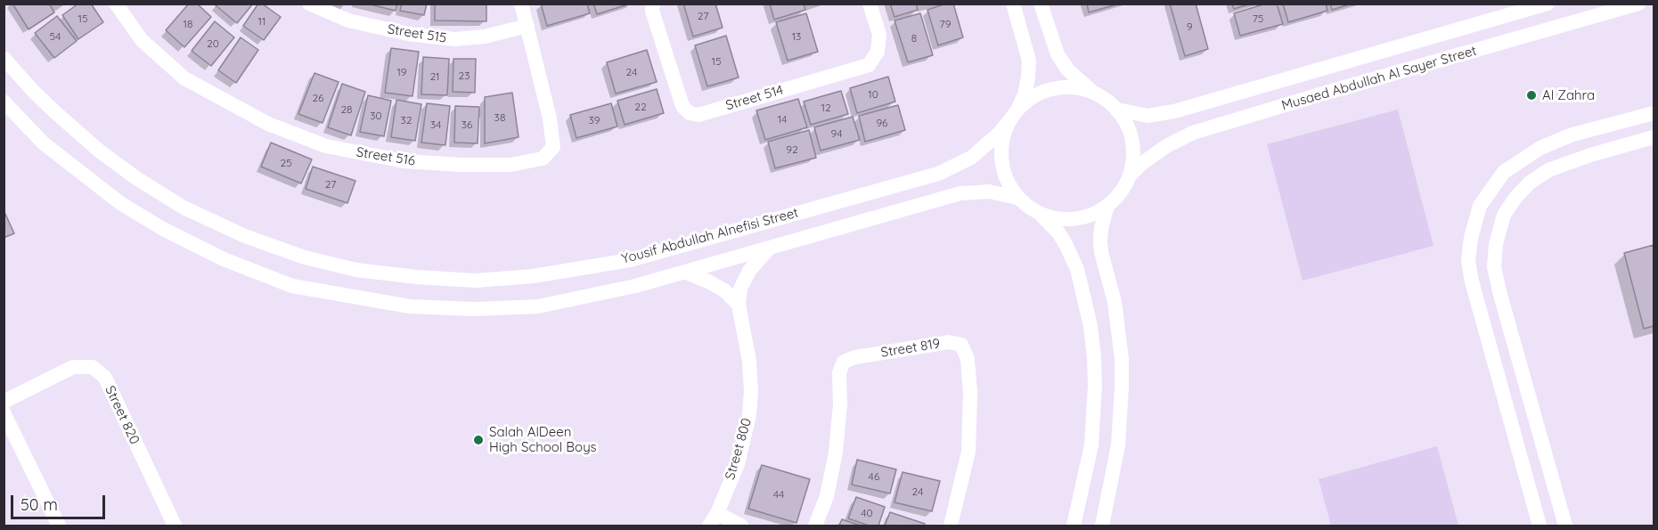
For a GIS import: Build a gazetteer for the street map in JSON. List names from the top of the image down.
{
  "streets": {
    "street": [
      "Street 515",
      "Musaed Abdullah Al Sayer Street",
      "Street 514",
      "Street 516",
      "Yousif Abdullah Alnefisi Street",
      "Street 819",
      "Street 820",
      "Street 800"
    ]
  },
  "crossings": [
    ["Street 515", "Street 516"],
    ["Musaed Abdullah Al Sayer Street", "Yousif Abdullah Alnefisi Street"],
    ["Yousif Abdullah Alnefisi Street", "Street 800"]
  ],
  "places": ["Al Zahra", "Salah AlDeen High School Boys"],
  "house_numbers": [
    "27",
    "15",
    "75",
    "11",
    "18",
    "79",
    "9",
    "54",
    "13",
    "8",
    "20",
    "15",
    "19",
    "24",
    "23",
    "21",
    "10",
    "26",
    "22",
    "12",
    "28",
    "30",
    "38",
    "14",
    "32",
    "39",
    "96",
    "34",
    "36",
    "94",
    "92",
    "25",
    "27",
    "46",
    "24",
    "44",
    "40"
  ],
  "scale_bar": "50 m"
}
